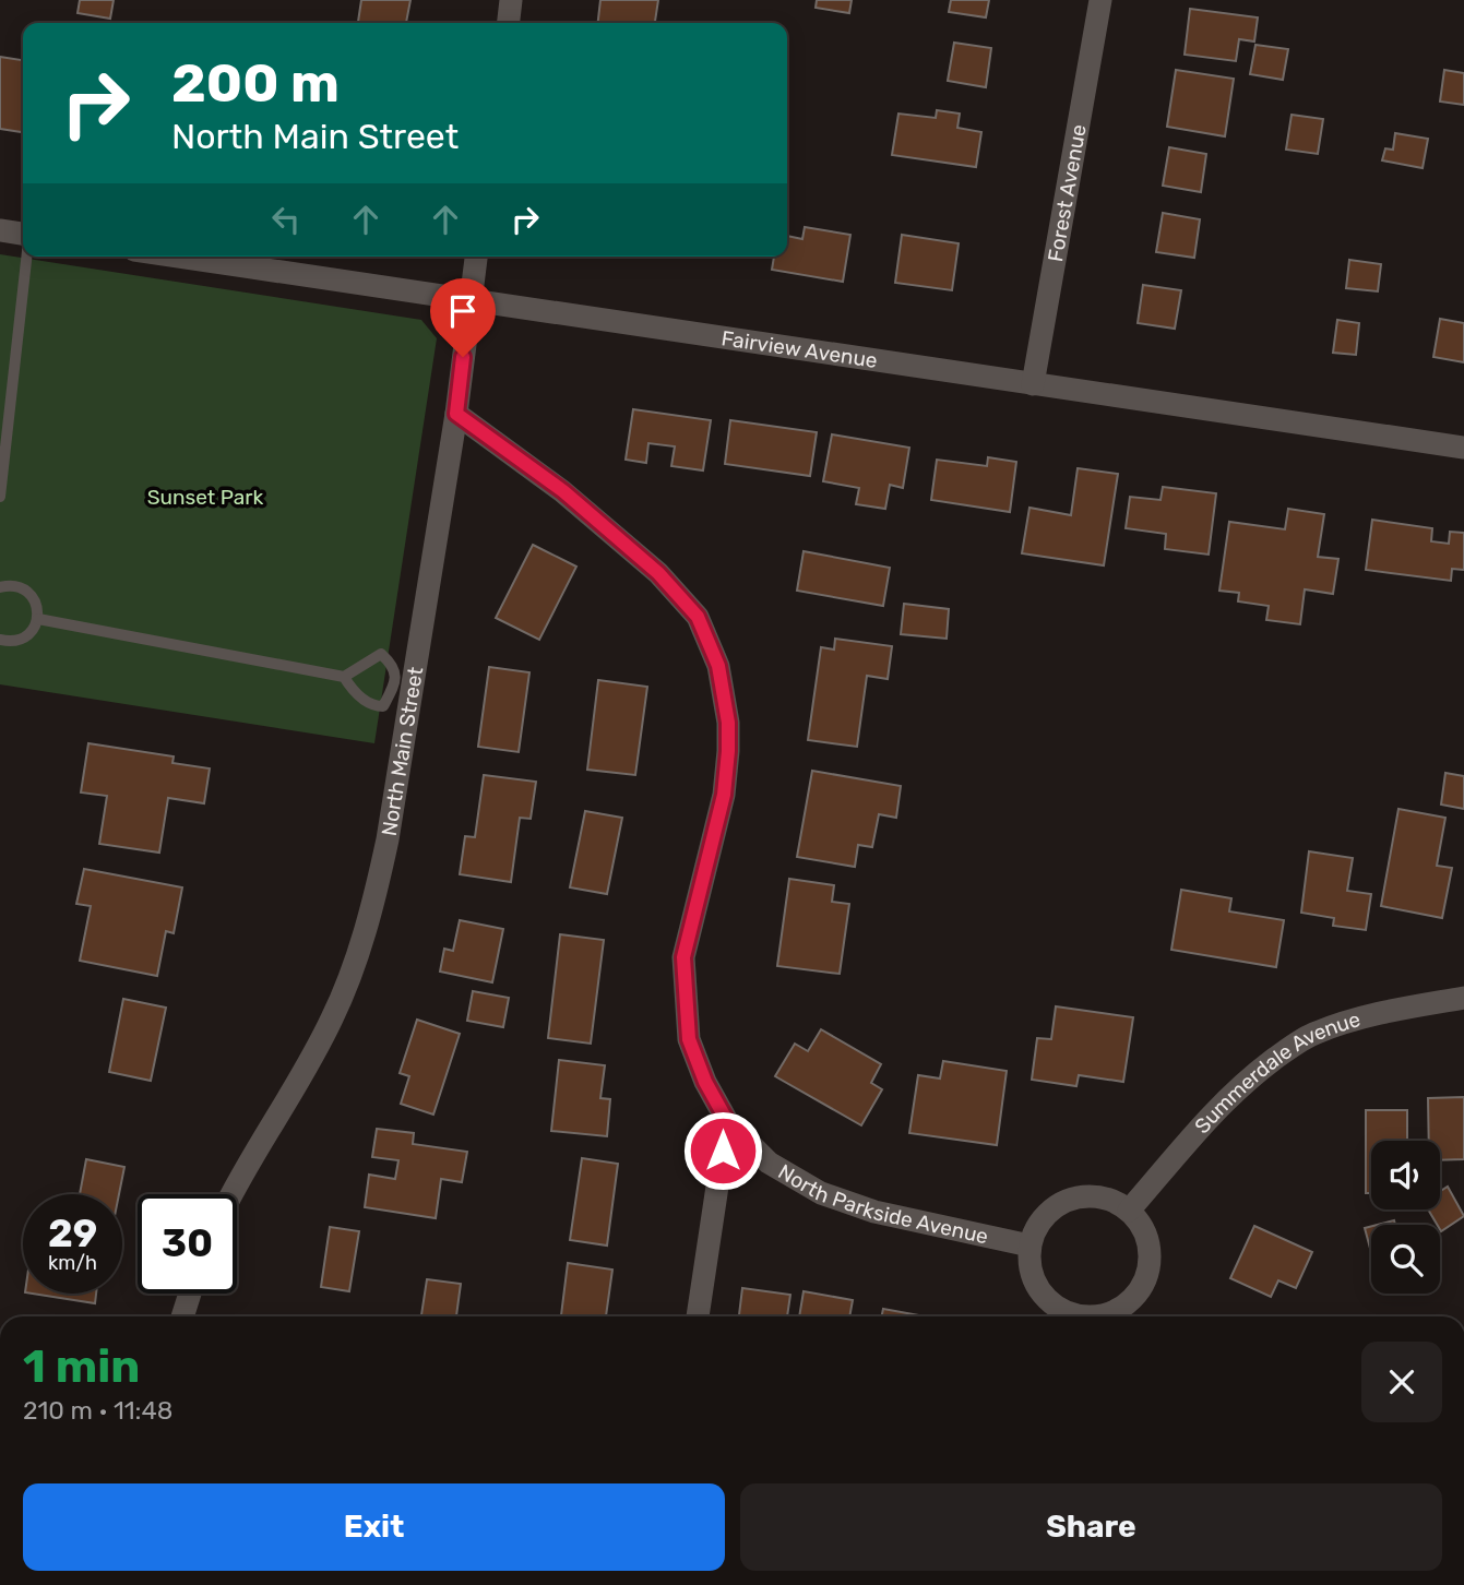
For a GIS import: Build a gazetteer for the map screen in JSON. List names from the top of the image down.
{
  "streets": {
    "street": [
      "Forest Avenue",
      "Fairview Avenue",
      "North Main Street",
      "Summerdale Avenue",
      "North Parkside Avenue"
    ]
  },
  "crossings": [
    ["Forest Avenue", "Fairview Avenue"],
    ["Fairview Avenue", "North Main Street"],
    ["North Main Street", "North Parkside Avenue"]
  ],
  "parks": ["Sunset Park"],
  "page": {
    "turn": ["200 m", "North Main Street"],
    "speed": "29 km/h",
    "limit": "30",
    "heading": ["1 min", "210 m · 11:48"],
    "buttons": ["Exit", "Share"]
  }
}
